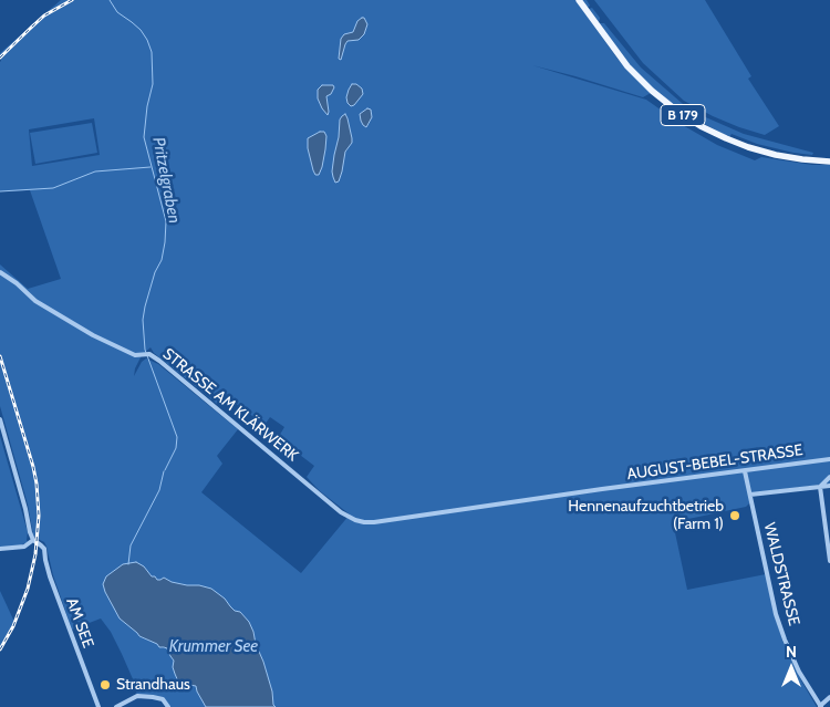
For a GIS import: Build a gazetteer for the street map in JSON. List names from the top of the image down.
{
  "streets": {
    "main road": ["B 179"],
    "street": [
      "STRASSE AM KLÄRWERK",
      "AUGUST-BEBEL-STRASSE",
      "WALDSTRASSE",
      "AM SEE"
    ]
  },
  "crossings": [
    ["STRASSE AM KLÄRWERK", "AUGUST-BEBEL-STRASSE"],
    ["AUGUST-BEBEL-STRASSE", "WALDSTRASSE"]
  ],
  "water": ["Pritzelgraben", "Krummer See"],
  "places": ["Hennenaufzuchtbetrieb (Farm 1)", "Strandhaus"],
  "north": "top"
}
